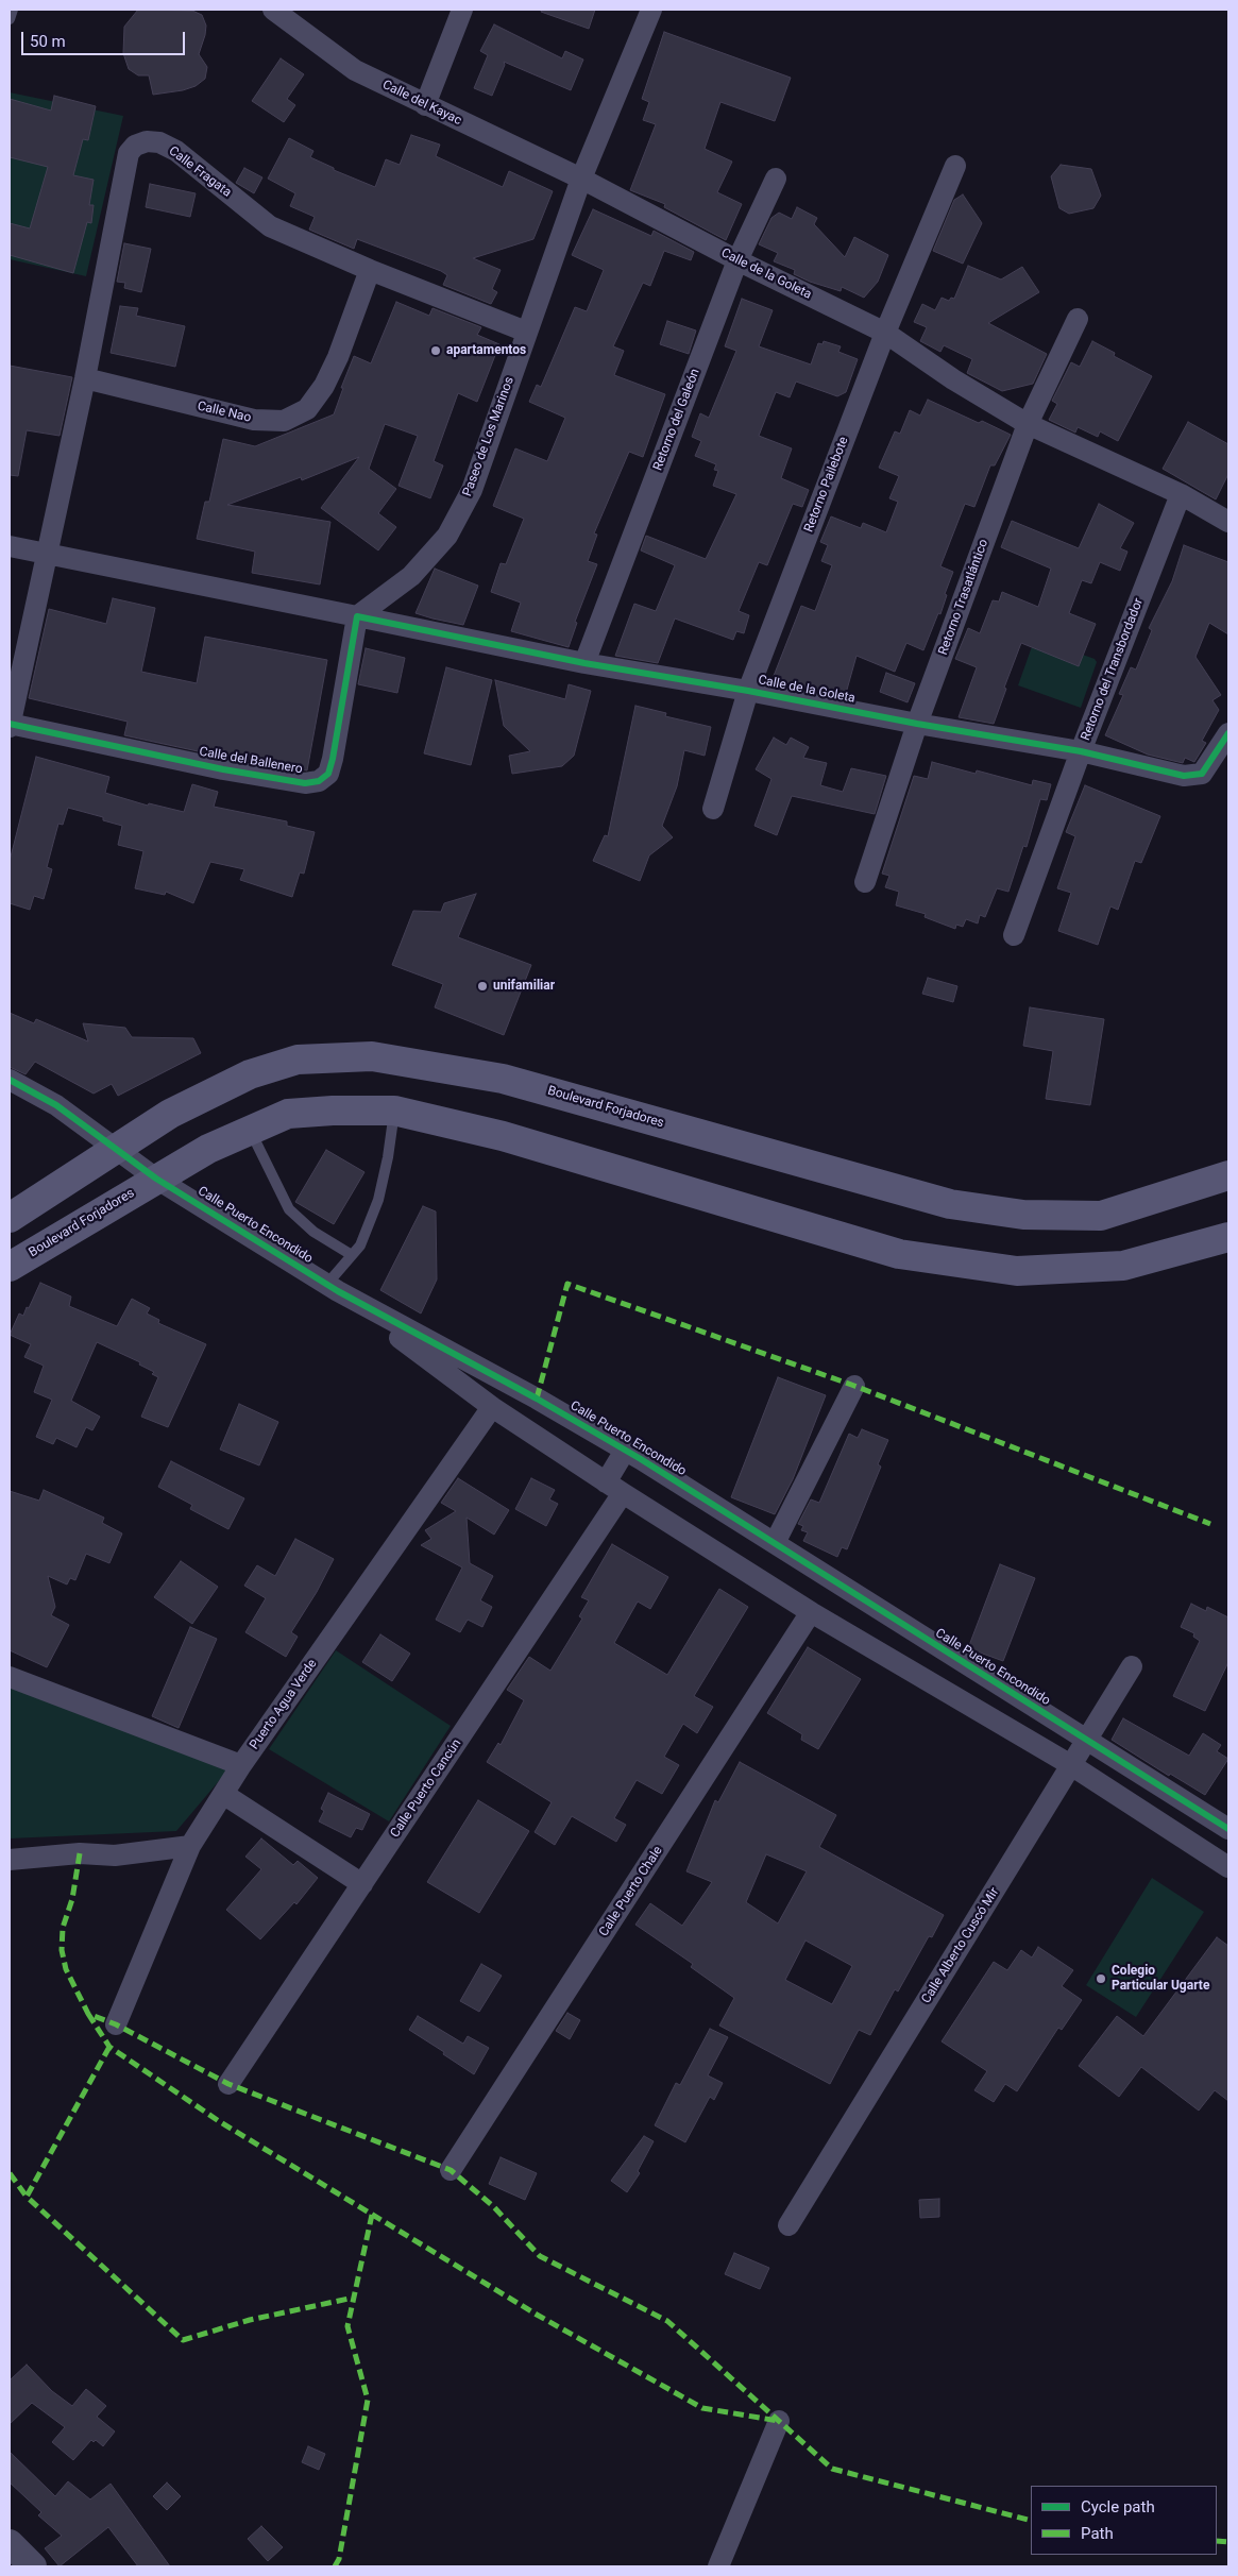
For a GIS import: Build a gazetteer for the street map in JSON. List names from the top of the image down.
{
  "streets": {
    "main road": ["Boulevard Forjadores"],
    "street": [
      "Calle del Kayac",
      "Calle Fragata",
      "Calle de la Goleta",
      "Calle Nao",
      "Retorno del Galeón",
      "Paseo de Los Marinos",
      "Retorno Pailebote",
      "Retorno Trasatlántico",
      "Retorno del Transbordador",
      "Calle del Ballenero",
      "Calle Puerto Encondido",
      "Puerto Agua Verde",
      "Calle Puerto Cancún",
      "Calle Puerto Chale",
      "Calle Alberto Cuscó Mir"
    ]
  },
  "crossings": [
    ["Calle del Kayac", "Calle de la Goleta"],
    ["Calle del Kayac", "Paseo de Los Marinos"],
    ["Calle Fragata", "Calle Nao"],
    ["Calle Fragata", "Paseo de Los Marinos"],
    ["Calle Fragata", "Calle del Ballenero"],
    ["Calle de la Goleta", "Retorno del Galeón"],
    ["Calle de la Goleta", "Paseo de Los Marinos"],
    ["Calle de la Goleta", "Retorno Pailebote"],
    ["Calle de la Goleta", "Retorno Trasatlántico"],
    ["Calle de la Goleta", "Retorno del Transbordador"],
    ["Calle de la Goleta", "Calle del Ballenero"],
    ["Paseo de Los Marinos", "Calle del Ballenero"],
    ["Boulevard Forjadores", "Calle Puerto Encondido"],
    ["Calle Puerto Encondido", "Puerto Agua Verde"],
    ["Calle Puerto Encondido", "Calle Puerto Cancún"],
    ["Calle Puerto Encondido", "Calle Puerto Chale"],
    ["Calle Puerto Encondido", "Calle Alberto Cuscó Mir"]
  ],
  "places": ["apartamentos", "unifamiliar", "Colegio Particular Ugarte"],
  "legend": ["Cycle path", "Path"],
  "scale_bar": "50 m"
}
